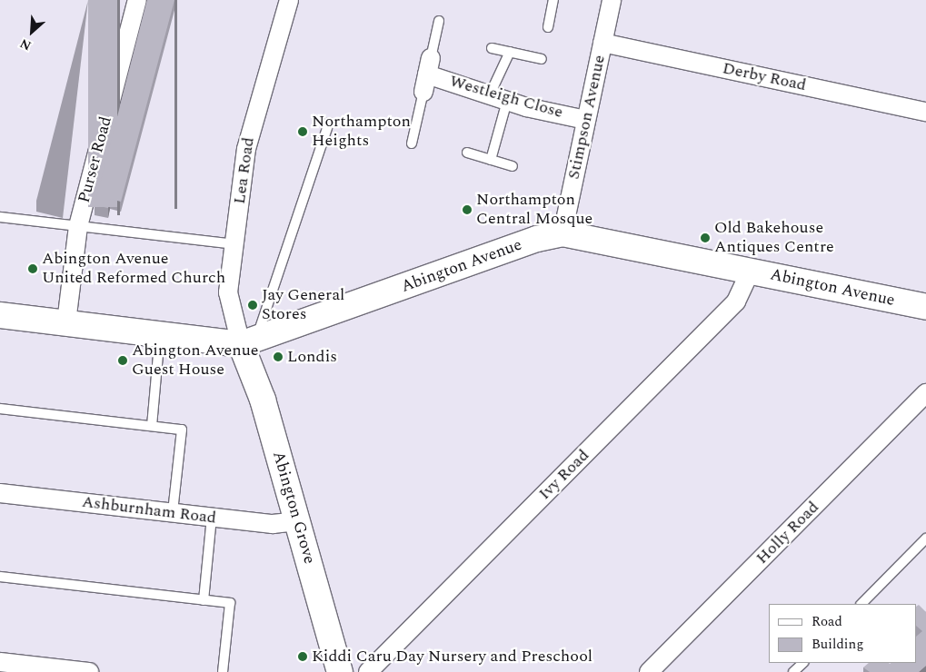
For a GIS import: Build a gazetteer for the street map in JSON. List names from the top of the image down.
{
  "streets": {
    "main road": ["Abington Avenue", "Abington Grove"],
    "street": [
      "Derby Road",
      "Westleigh Close",
      "Stimpson Avenue",
      "Purser Road",
      "Lea Road",
      "Ivy Road",
      "Ashburnham Road",
      "Holly Road"
    ]
  },
  "crossings": [
    ["Derby Road", "Stimpson Avenue"],
    ["Westleigh Close", "Stimpson Avenue"],
    ["Stimpson Avenue", "Abington Avenue"],
    ["Purser Road", "Abington Avenue"],
    ["Lea Road", "Abington Avenue"],
    ["Lea Road", "Abington Grove"],
    ["Abington Avenue", "Ivy Road"],
    ["Abington Avenue", "Abington Grove"],
    ["Abington Grove", "Ashburnham Road"]
  ],
  "places": [
    "Northampton Heights",
    "Northampton Central Mosque",
    "Old Bakehouse Antiques Centre",
    "Abington Avenue United Reformed Church",
    "Jay General Stores",
    "Londis",
    "Abington Avenue Guest House",
    "Kiddi Caru Day Nursery and Preschool"
  ],
  "legend": ["Road", "Building"],
  "north": "bottom left"
}
